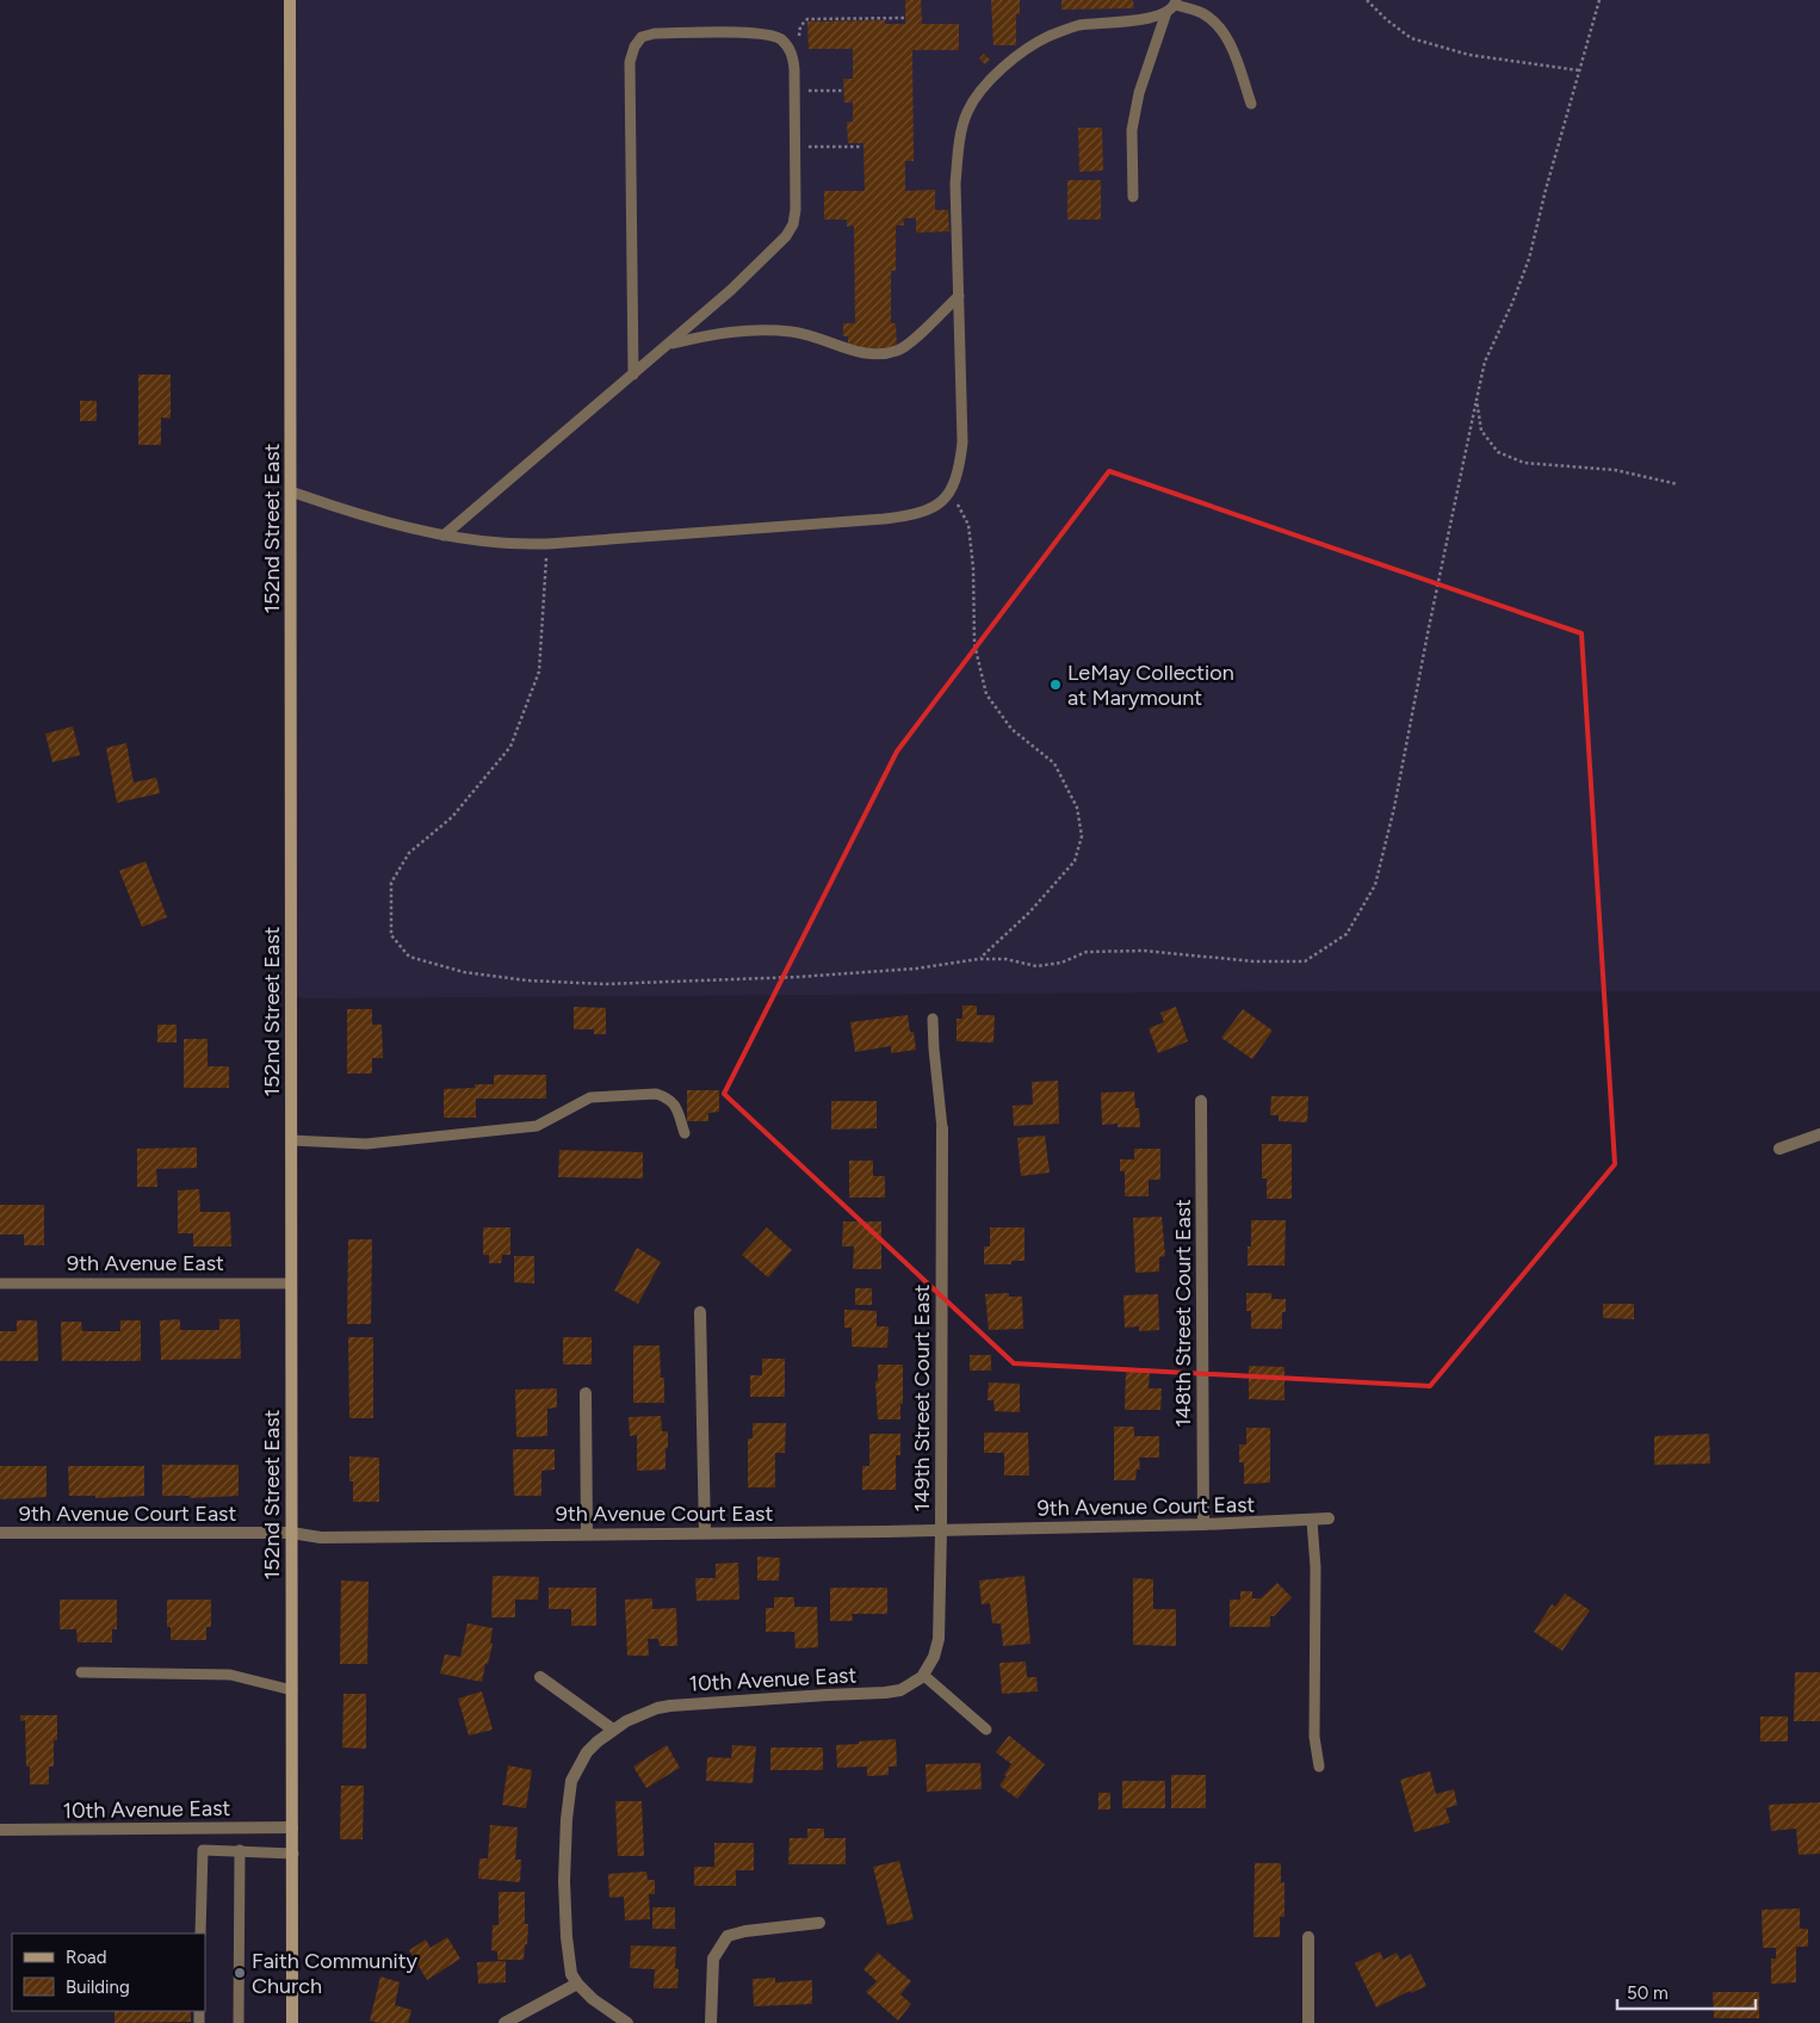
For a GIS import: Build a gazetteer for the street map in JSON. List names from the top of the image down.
{
  "streets": {
    "main road": ["152nd Street East"],
    "street": [
      "148th Street Court East",
      "149th Street Court East",
      "9th Avenue Court East",
      "10th Avenue East"
    ],
    "lane": ["9th Avenue East"]
  },
  "crossings": [
    ["152nd Street East", "9th Avenue East"],
    ["152nd Street East", "9th Avenue Court East"],
    ["152nd Street East", "10th Avenue East"],
    ["148th Street Court East", "9th Avenue Court East"],
    ["149th Street Court East", "9th Avenue Court East"],
    ["149th Street Court East", "10th Avenue East"]
  ],
  "places": ["LeMay Collection at Marymount", "Faith Community Church"],
  "legend": ["Road", "Building"],
  "scale_bar": "50 m"
}
